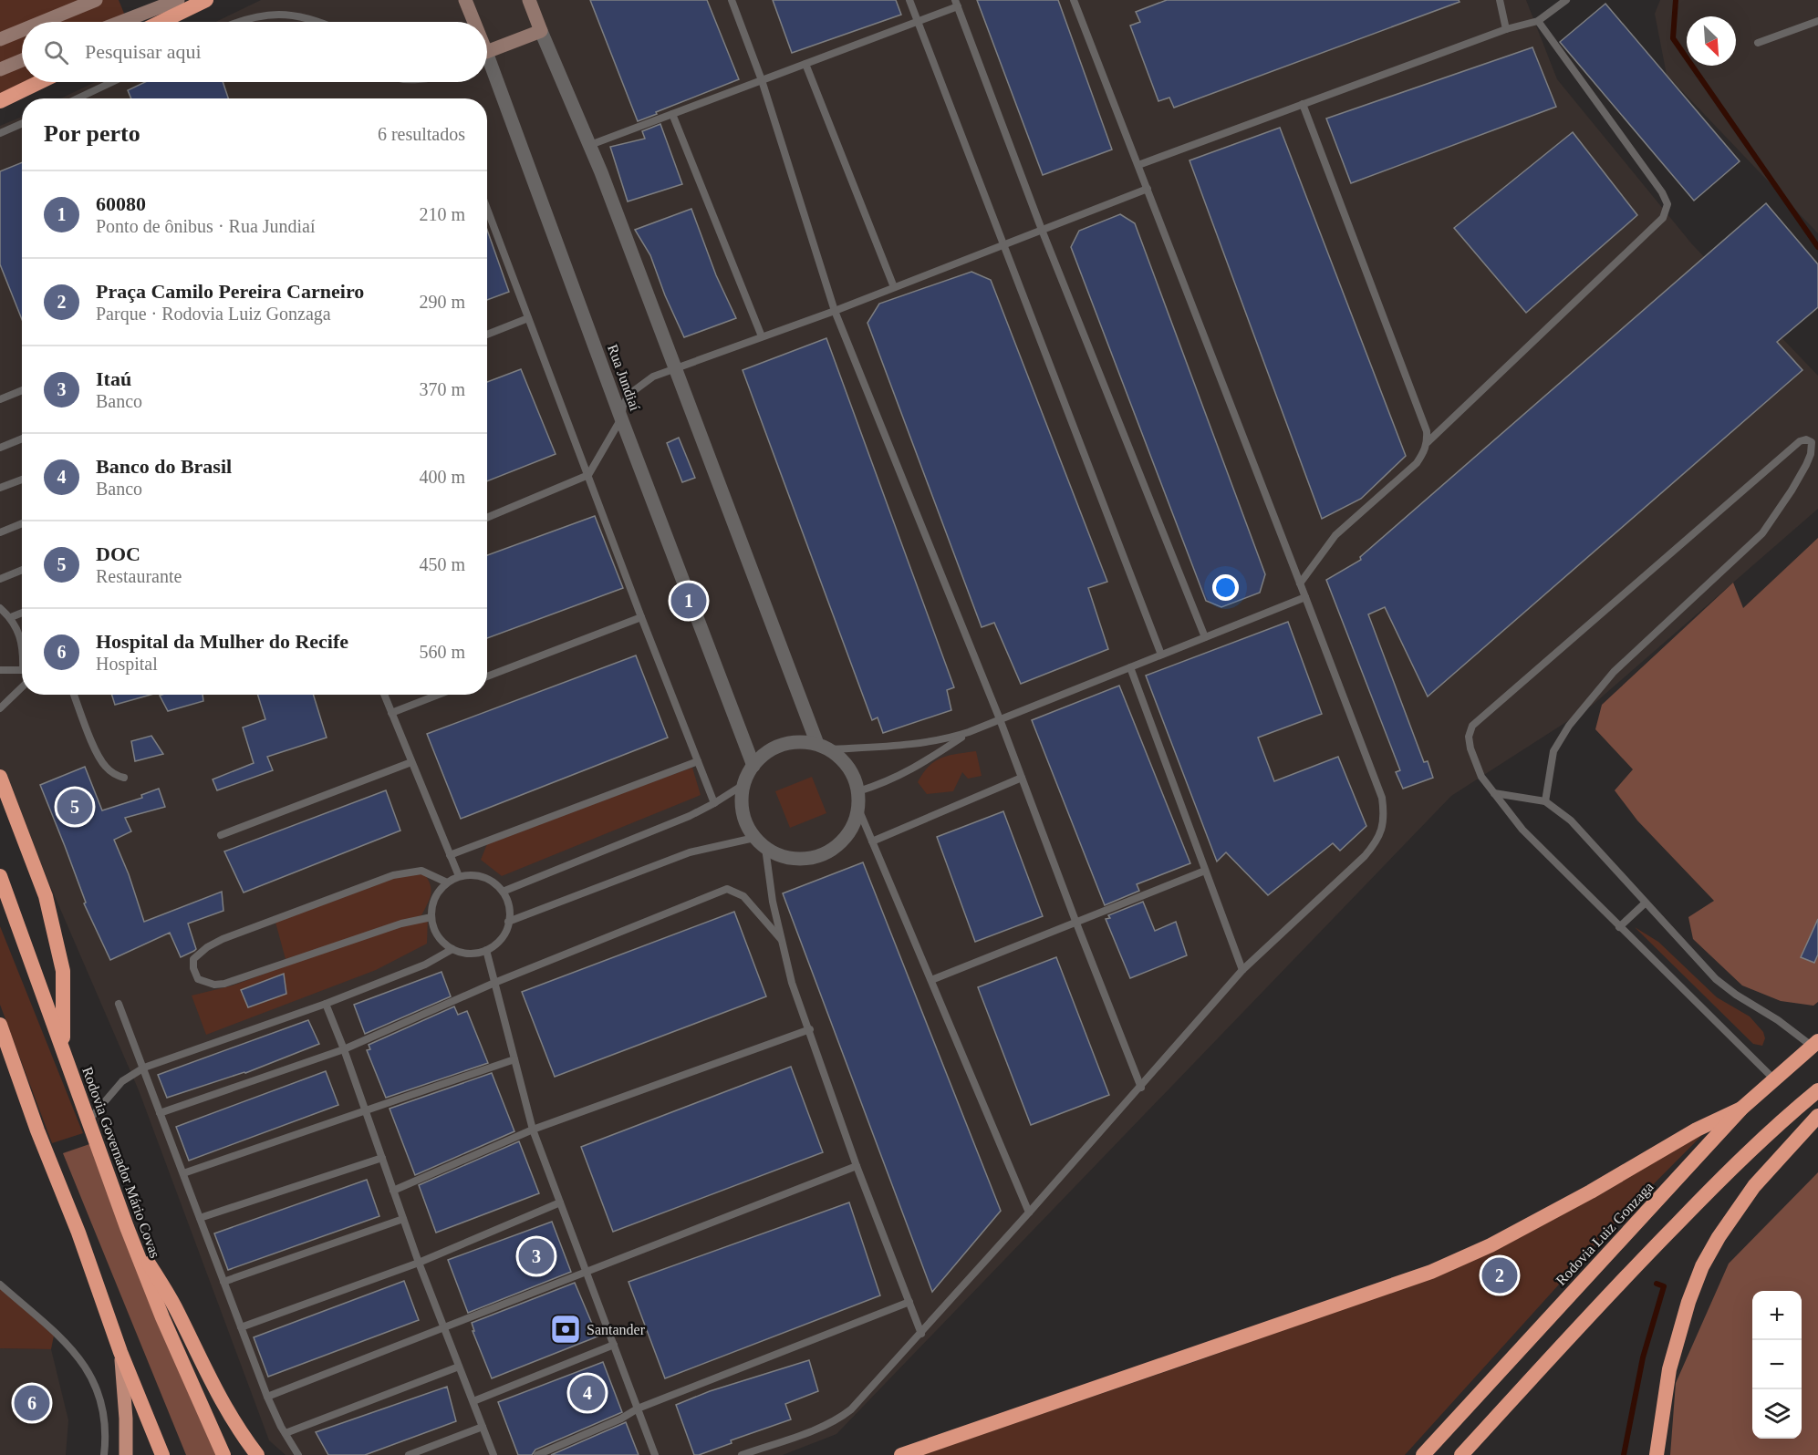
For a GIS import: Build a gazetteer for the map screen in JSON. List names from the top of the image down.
{
  "streets": {
    "highway": ["Rodovia Governador Mário Covas", "Rodovia Luiz Gonzaga"],
    "main road": ["Rua Jundiaí"]
  },
  "places": {
    "bank": ["Santander"]
  },
  "north": "bottom right",
  "page": {
    "search": "Pesquisar aqui",
    "heading": ["Por perto", "6 resultados"],
    "list": [
      {
        "mark": "1",
        "name": "60080",
        "note": "Ponto de ônibus · Rua Jundiaí",
        "value": "210 m"
      },
      {
        "mark": "2",
        "name": "Praça Camilo Pereira Carneiro",
        "note": "Parque · Rodovia Luiz Gonzaga",
        "value": "290 m"
      },
      {
        "mark": "3",
        "name": "Itaú",
        "note": "Banco",
        "value": "370 m"
      },
      {
        "mark": "4",
        "name": "Banco do Brasil",
        "note": "Banco",
        "value": "400 m"
      },
      {
        "mark": "5",
        "name": "DOC",
        "note": "Restaurante",
        "value": "450 m"
      },
      {
        "mark": "6",
        "name": "Hospital da Mulher do Recife",
        "note": "Hospital",
        "value": "560 m"
      }
    ],
    "pins": [
      "1",
      "5",
      "3",
      "2",
      "4",
      "6"
    ],
    "map_buttons": ["+", "−"]
  }
}
